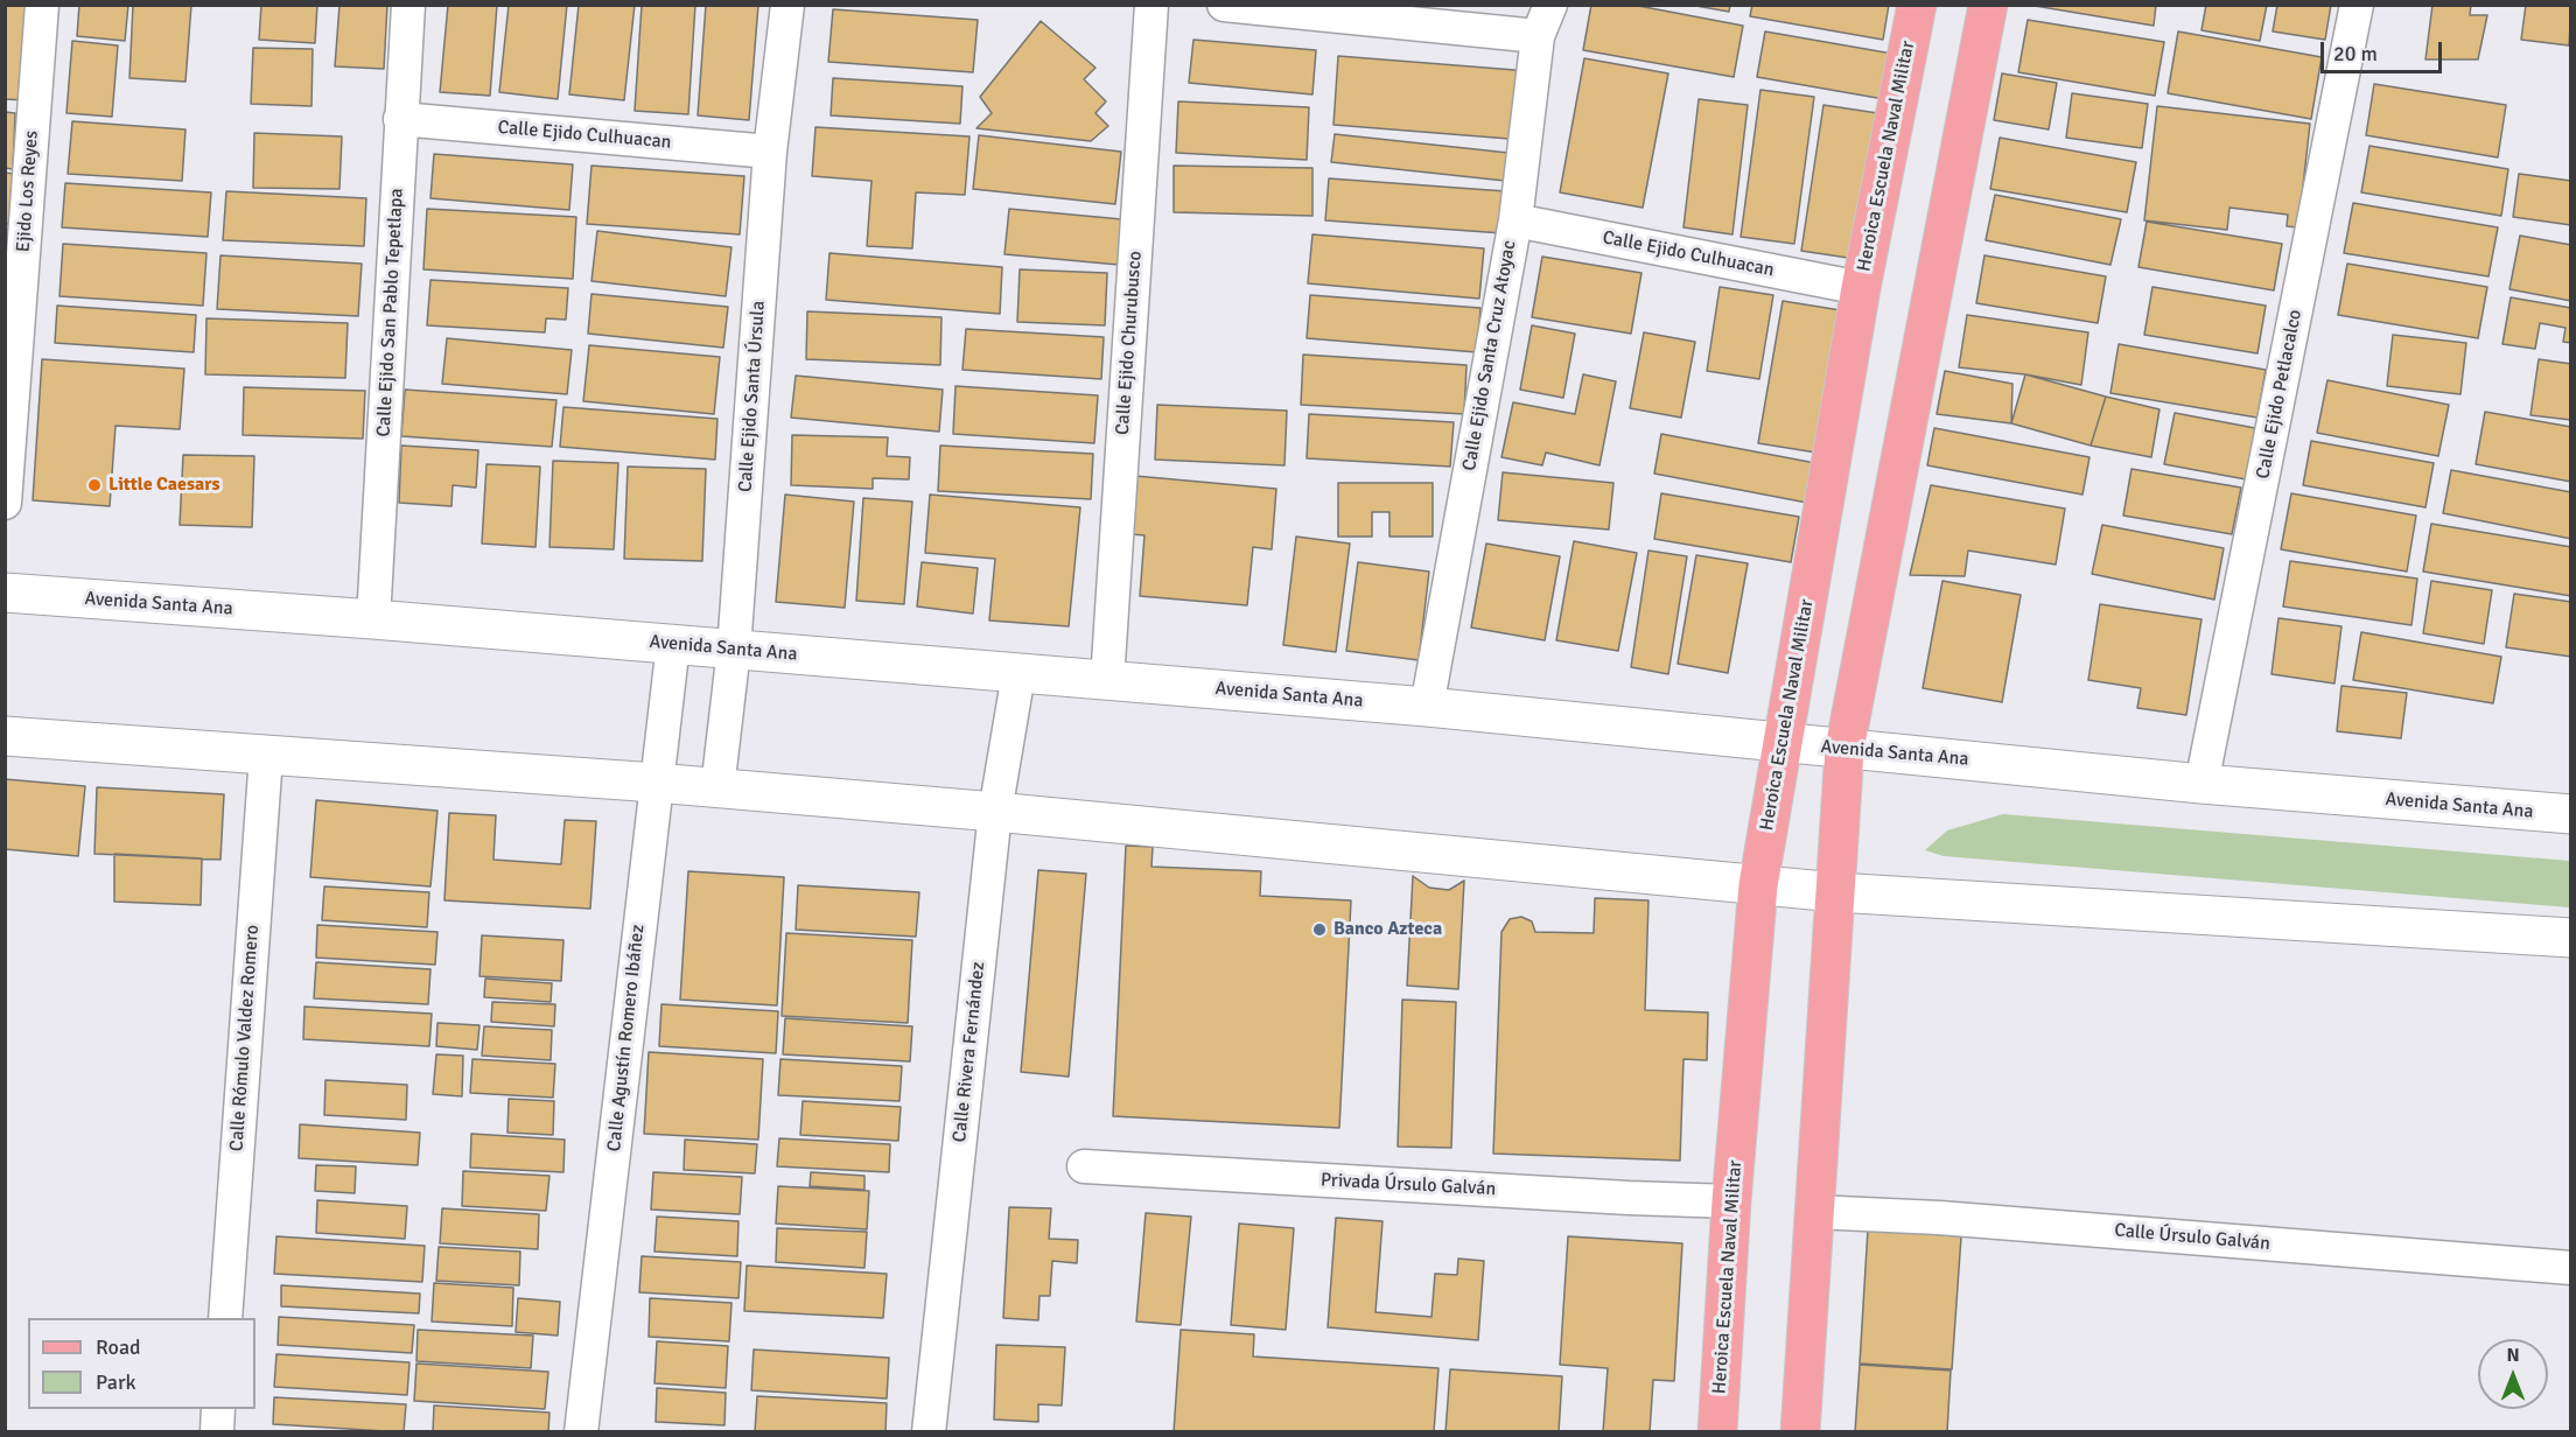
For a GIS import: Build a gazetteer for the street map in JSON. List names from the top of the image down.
{
  "streets": {
    "main road": ["Heroica Escuela Naval Militar", "Avenida Santa Ana"],
    "street": [
      "Calle Ejido Culhuacan",
      "Ejido Los Reyes",
      "Calle Ejido San Pablo Tepetlapa",
      "Calle Ejido Churubusco",
      "Calle Ejido Santa Cruz Atoyac",
      "Calle Ejido Petlacalco",
      "Calle Ejido Santa Úrsula",
      "Calle Rómulo Valdez Romero",
      "Calle Agustín Romero Ibáñez",
      "Calle Rivera Fernández",
      "Privada Úrsulo Galván",
      "Calle Úrsulo Galván"
    ]
  },
  "crossings": [
    ["Calle Ejido Culhuacan", "Heroica Escuela Naval Militar"],
    ["Calle Ejido Culhuacan", "Calle Ejido San Pablo Tepetlapa"],
    ["Calle Ejido Culhuacan", "Calle Ejido Santa Cruz Atoyac"],
    ["Calle Ejido Culhuacan", "Calle Ejido Santa Úrsula"],
    ["Heroica Escuela Naval Militar", "Avenida Santa Ana"],
    ["Heroica Escuela Naval Militar", "Privada Úrsulo Galván"],
    ["Calle Ejido San Pablo Tepetlapa", "Avenida Santa Ana"],
    ["Calle Ejido Churubusco", "Avenida Santa Ana"],
    ["Calle Ejido Santa Cruz Atoyac", "Avenida Santa Ana"],
    ["Calle Ejido Petlacalco", "Avenida Santa Ana"],
    ["Calle Ejido Santa Úrsula", "Avenida Santa Ana"],
    ["Avenida Santa Ana", "Calle Agustín Romero Ibáñez"],
    ["Avenida Santa Ana", "Calle Rivera Fernández"]
  ],
  "places": ["Little Caesars", "Banco Azteca"],
  "legend": ["Road", "Park"],
  "scale_bar": "20 m",
  "north": "top"
}
